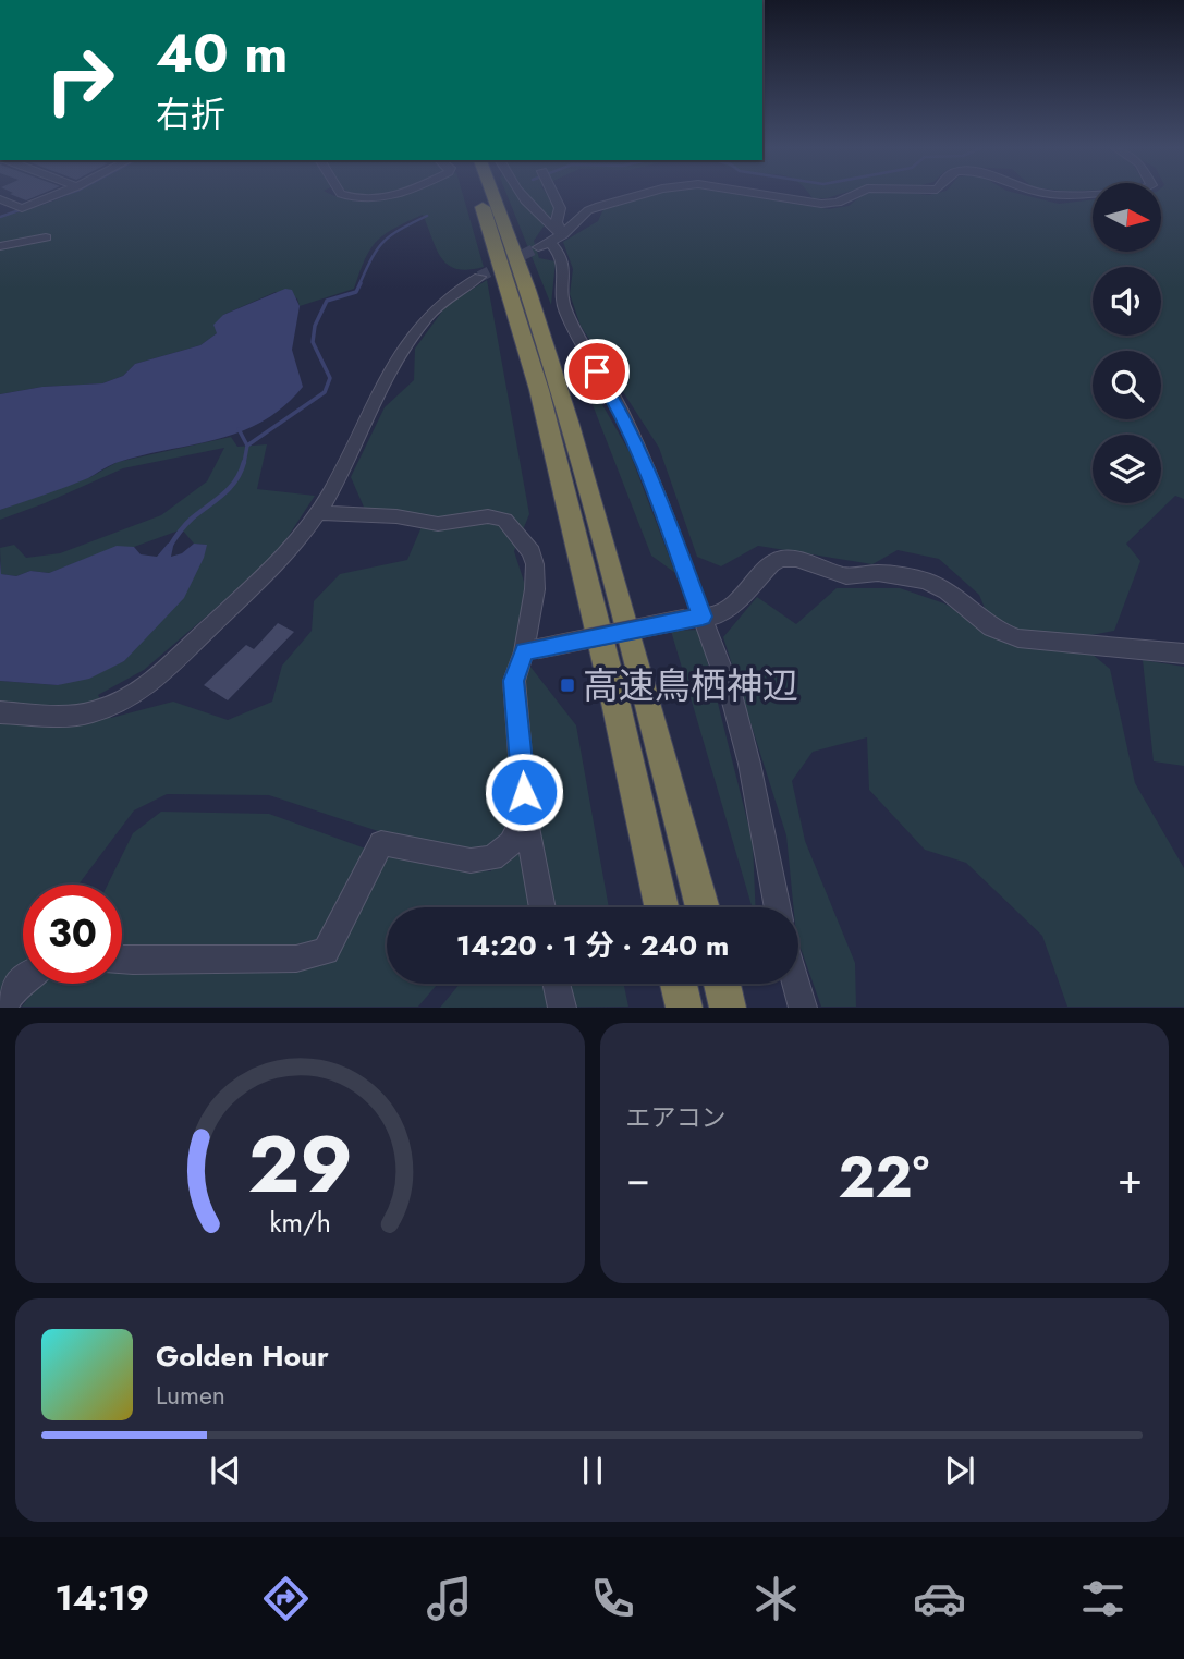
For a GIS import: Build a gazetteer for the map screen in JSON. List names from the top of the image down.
{
  "places": {
    "transit": ["高速鳥栖神辺"]
  },
  "north": "right",
  "page": {
    "turn": ["40 m", "右折"],
    "limit": "30",
    "trip": "14:20 · 1 分 · 240 m",
    "tile": "エアコン",
    "heat": ["−", "22°", "+"],
    "song": ["Golden Hour", "Lumen"],
    "tabs": "14:19",
    "gauge": ["29", "km/h"]
  }
}
